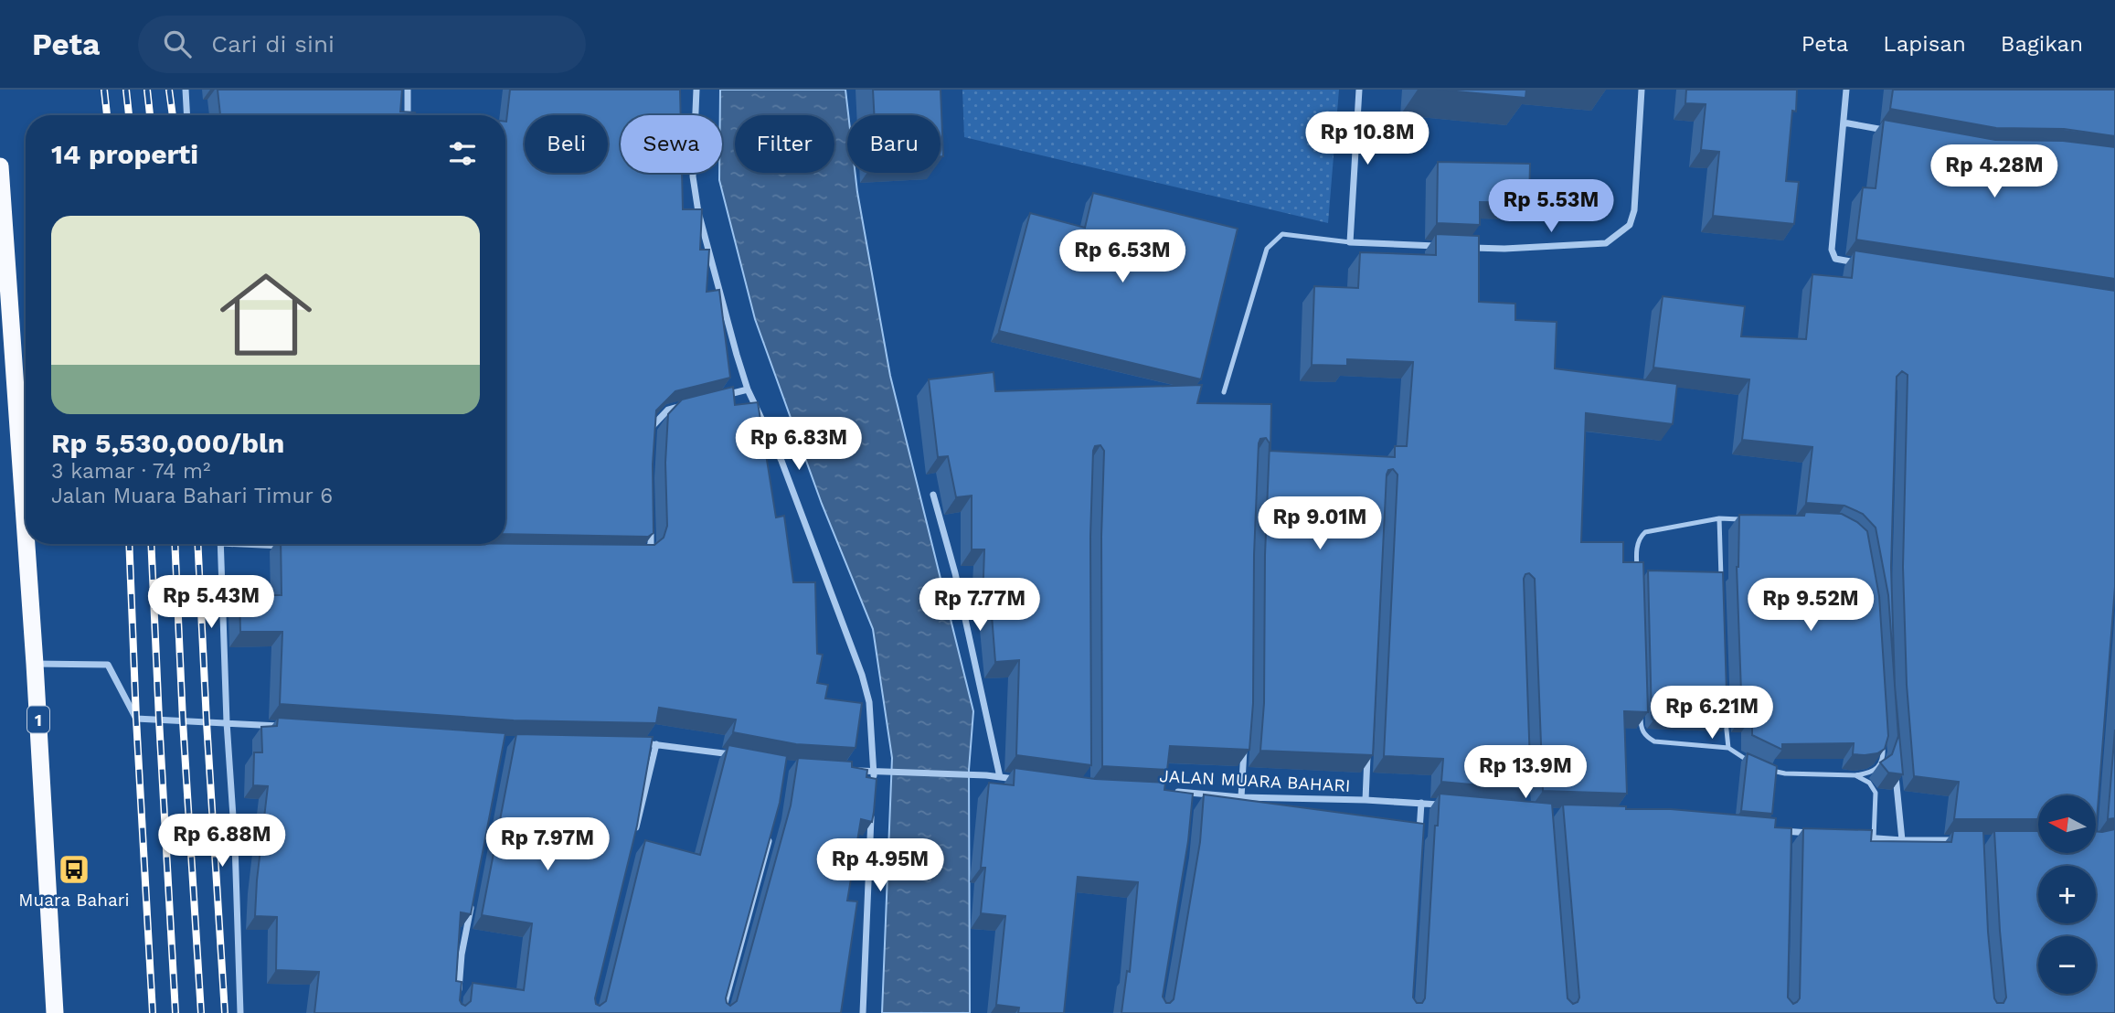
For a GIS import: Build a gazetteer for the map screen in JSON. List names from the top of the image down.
{
  "streets": {
    "highway": ["1"],
    "street": ["JALAN MUARA BAHARI"]
  },
  "places": {
    "bus stop": ["Muara Bahari"]
  },
  "north": "left",
  "page": {
    "header": "Peta",
    "search": "Cari di sini",
    "nav": ["Peta", "Lapisan", "Bagikan"],
    "price": [
      "Rp 10.8M",
      "Rp 4.28M",
      "Rp 5.53M",
      "Rp 6.53M",
      "Rp 6.83M",
      "Rp 9.01M",
      "Rp 5.43M",
      "Rp 7.77M",
      "Rp 9.52M",
      "Rp 6.21M",
      "Rp 13.9M",
      "Rp 6.88M",
      "Rp 7.97M",
      "Rp 4.95M"
    ],
    "chip": [
      "Beli",
      "Sewa",
      "Filter",
      "Baru"
    ],
    "heading": "14 properti",
    "list": [
      {
        "name": "Rp 5,530,000/bln",
        "note": "3 kamar · 74 m² · Jalan Muara Bahari Timur 6"
      }
    ],
    "map_buttons": ["+", "−"]
  }
}
